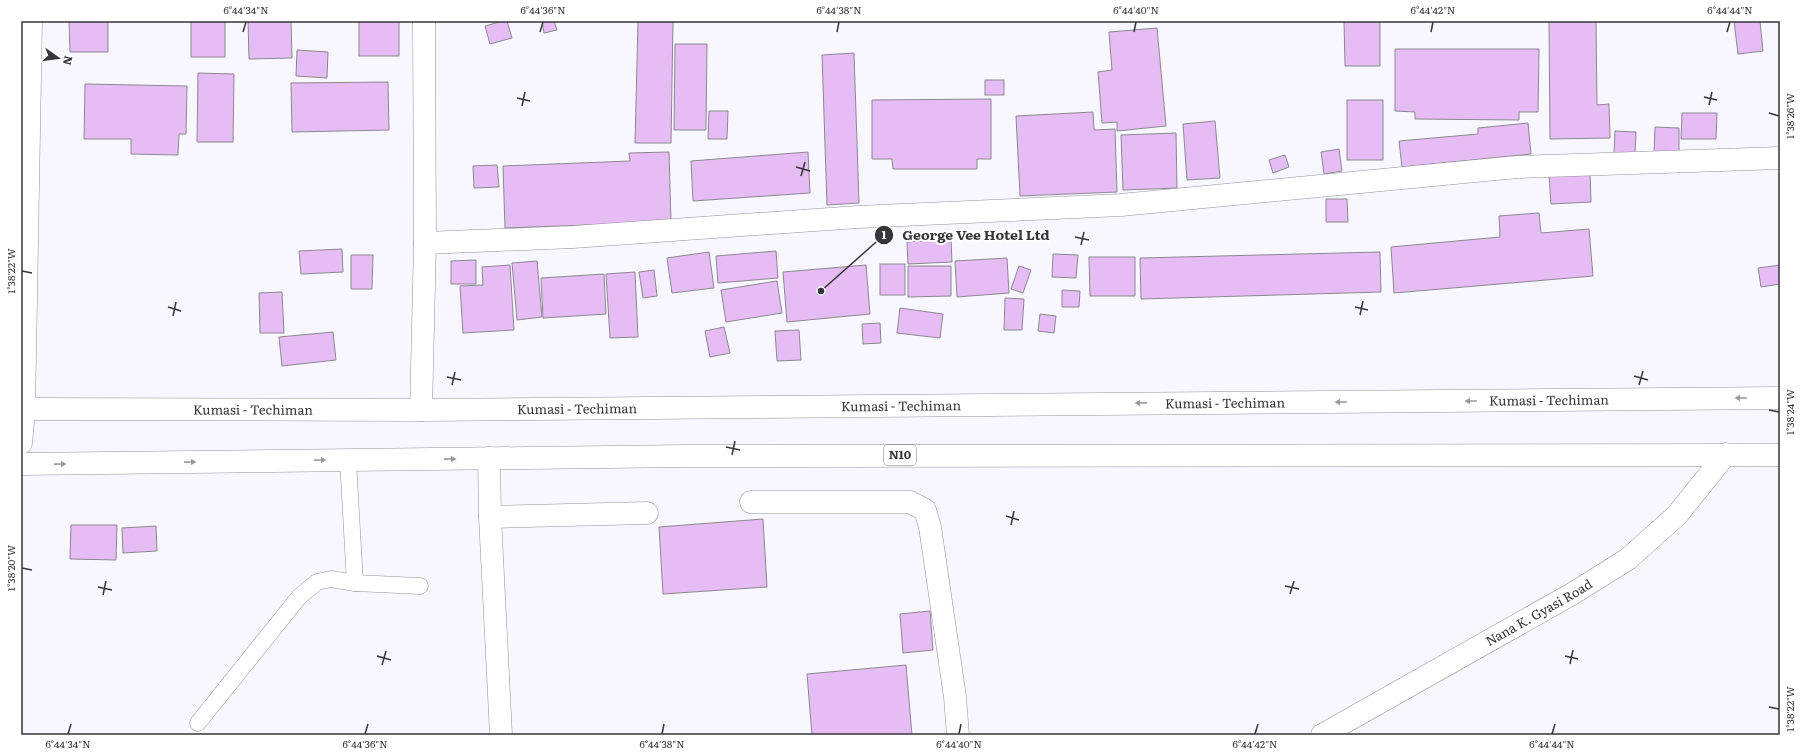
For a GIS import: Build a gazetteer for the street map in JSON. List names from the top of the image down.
{
  "streets": {
    "main road": ["Kumasi - Techiman", "N10", "Nana K. Gyasi Road"]
  },
  "crossings": [
    ["N10", "Nana K. Gyasi Road"]
  ],
  "places": ["George Vee Hotel Ltd"],
  "north": "right",
  "coordinates": [
    "6°44'34\"N",
    "6°44'36\"N",
    "6°44'38\"N",
    "6°44'40\"N",
    "6°44'42\"N",
    "6°44'44\"N",
    "1°38'26\"W",
    "1°38'22\"W",
    "1°38'24\"W",
    "1°38'20\"W"
  ]
}
